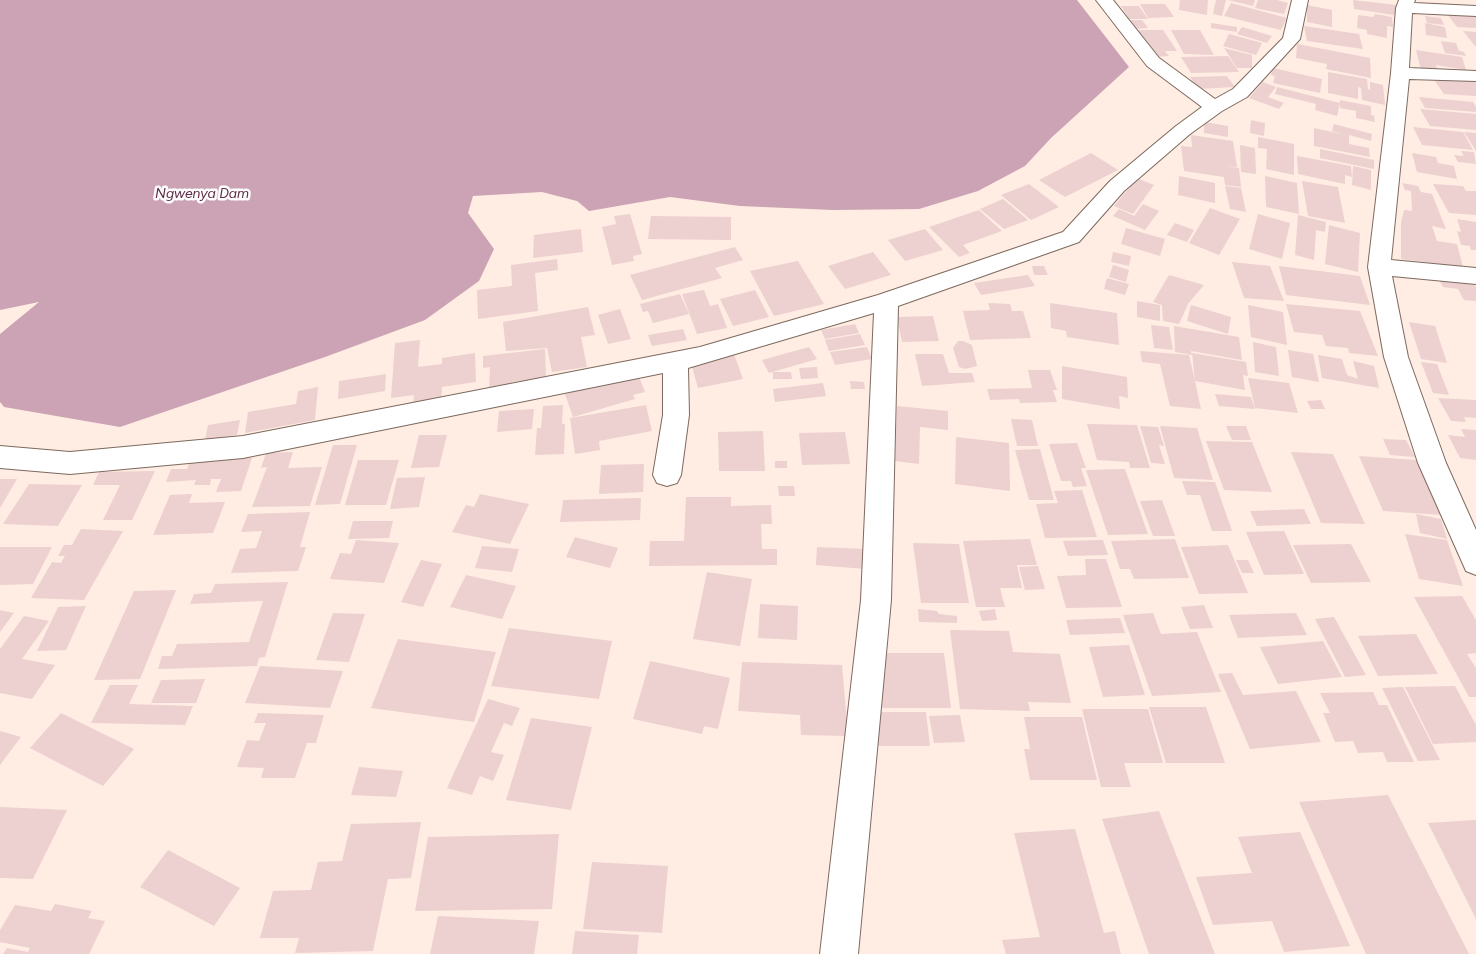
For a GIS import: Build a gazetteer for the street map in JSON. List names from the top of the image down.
{
  "water": ["Ngwenya Dam"]
}
